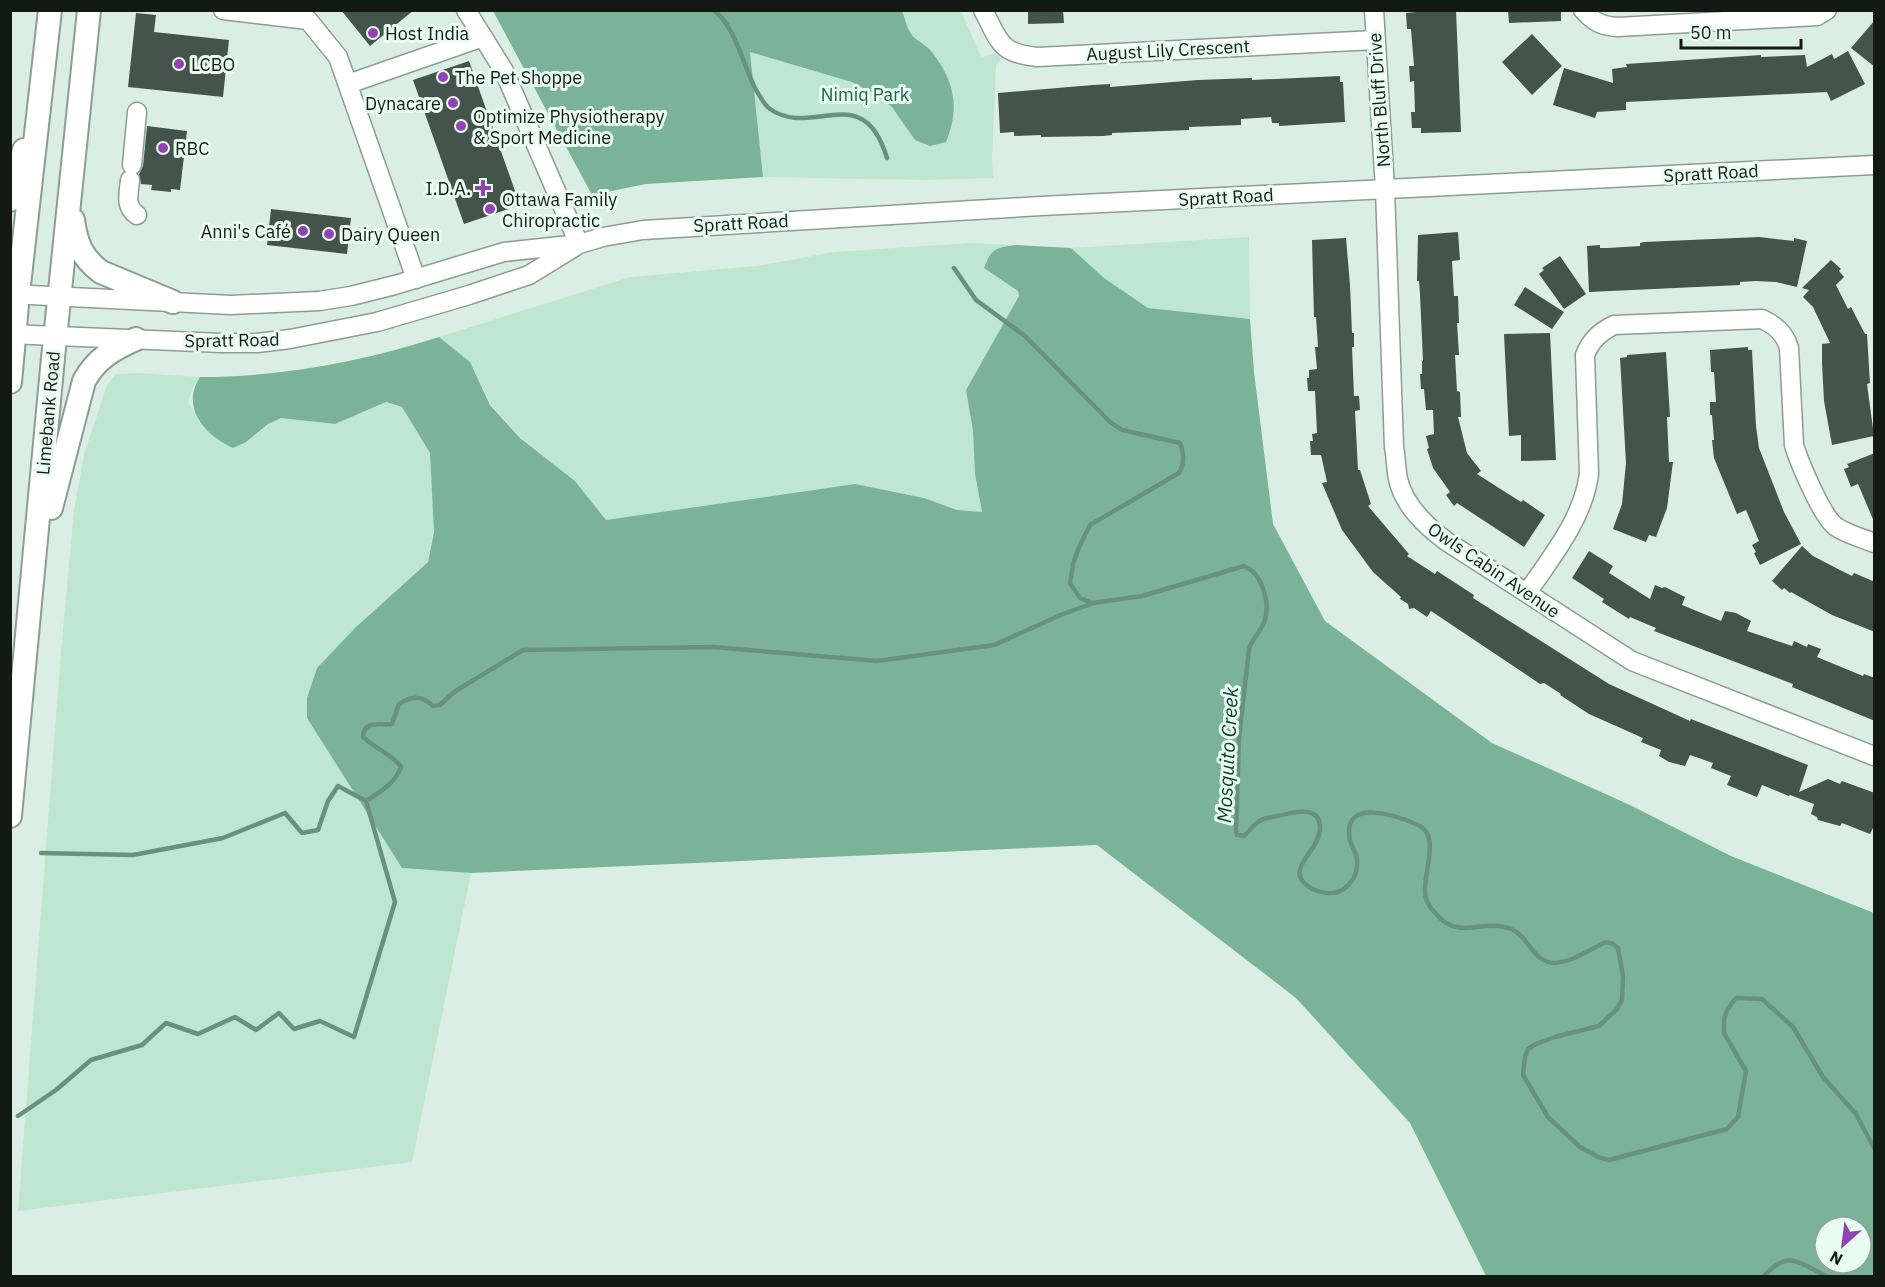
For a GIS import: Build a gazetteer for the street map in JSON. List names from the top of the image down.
{
  "streets": {
    "main road": ["Limebank Road"],
    "street": [
      "August Lily Crescent",
      "North Bluff Drive",
      "Spratt Road",
      "Owls Cabin Avenue"
    ]
  },
  "crossings": [
    ["August Lily Crescent", "North Bluff Drive"],
    ["North Bluff Drive", "Spratt Road"],
    ["North Bluff Drive", "Owls Cabin Avenue"],
    ["Spratt Road", "Limebank Road"],
    ["Spratt Road", "Owls Cabin Avenue"]
  ],
  "water": ["Mosquito Creek"],
  "parks": ["Nimiq Park"],
  "places": {
    "other": [
      "Host India",
      "LCBO",
      "The Pet Shoppe",
      "Dynacare",
      "Optimize Physiotherapy & Sport Medicine",
      "RBC",
      "Ottawa Family Chiropractic",
      "Anni's Café",
      "Dairy Queen"
    ],
    "health": ["I.D.A."]
  },
  "scale_bar": "50 m",
  "north": "bottom left"
}
